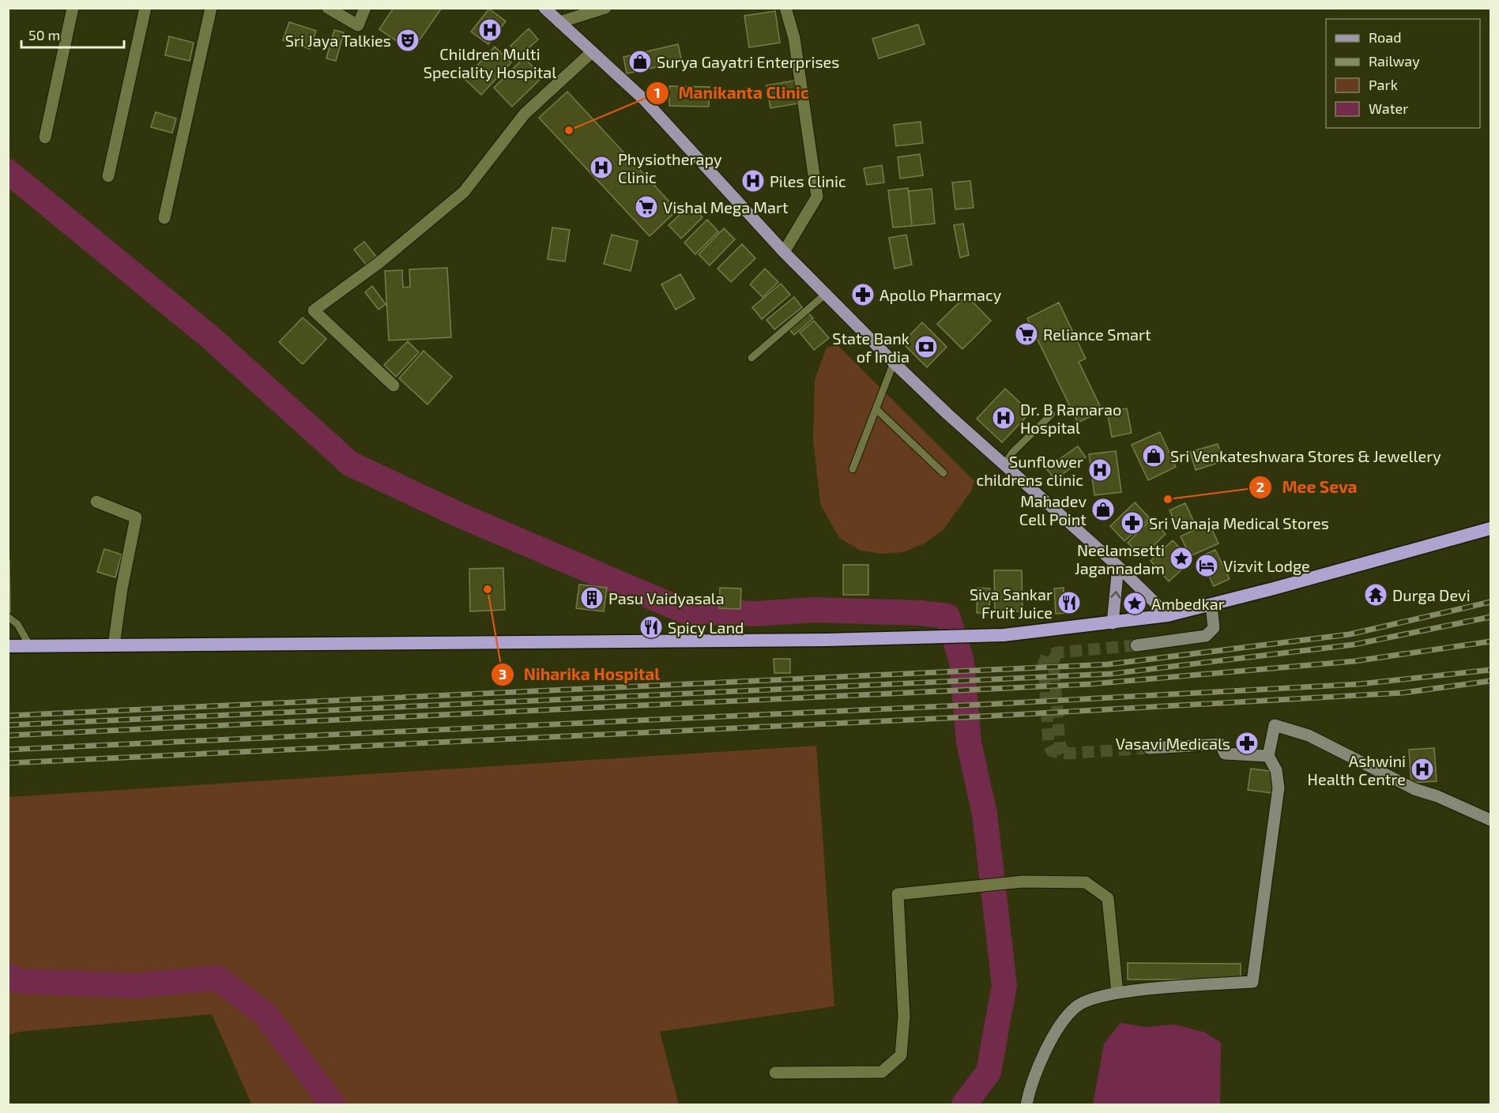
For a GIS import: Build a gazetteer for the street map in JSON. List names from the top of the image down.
{
  "places": {
    "hospital": [
      "Children Multi Speciality Hospital",
      "Physiotherapy Clinic",
      "Piles Clinic",
      "Dr. B Ramarao Hospital",
      "Sunflower childrens clinic",
      "Ashwini Health Centre"
    ],
    "theatre": ["Sri Jaya Talkies"],
    "shop": ["Surya Gayatri Enterprises", "Sri Venkateshwara Stores & Jewellery", "Mahadev Cell Point"],
    "other": ["Manikanta Clinic", "Mee Seva", "Niharika Hospital"],
    "supermarket": ["Vishal Mega Mart", "Reliance Smart"],
    "pharmacy": ["Apollo Pharmacy", "Sri Vanaja Medical Stores", "Vasavi Medicals"],
    "bank": ["State Bank of India"],
    "place": ["Neelamsetti Jagannadam", "Ambedkar"],
    "hotel": ["Vizvit Lodge"],
    "temple": ["Durga Devi"],
    "building": ["Pasu Vaidyasala"],
    "restaurant": ["Siva Sankar Fruit Juice", "Spicy Land"]
  },
  "legend": [
    "Road",
    "Railway",
    "Park",
    "Water"
  ],
  "scale_bar": "50 m"
}
